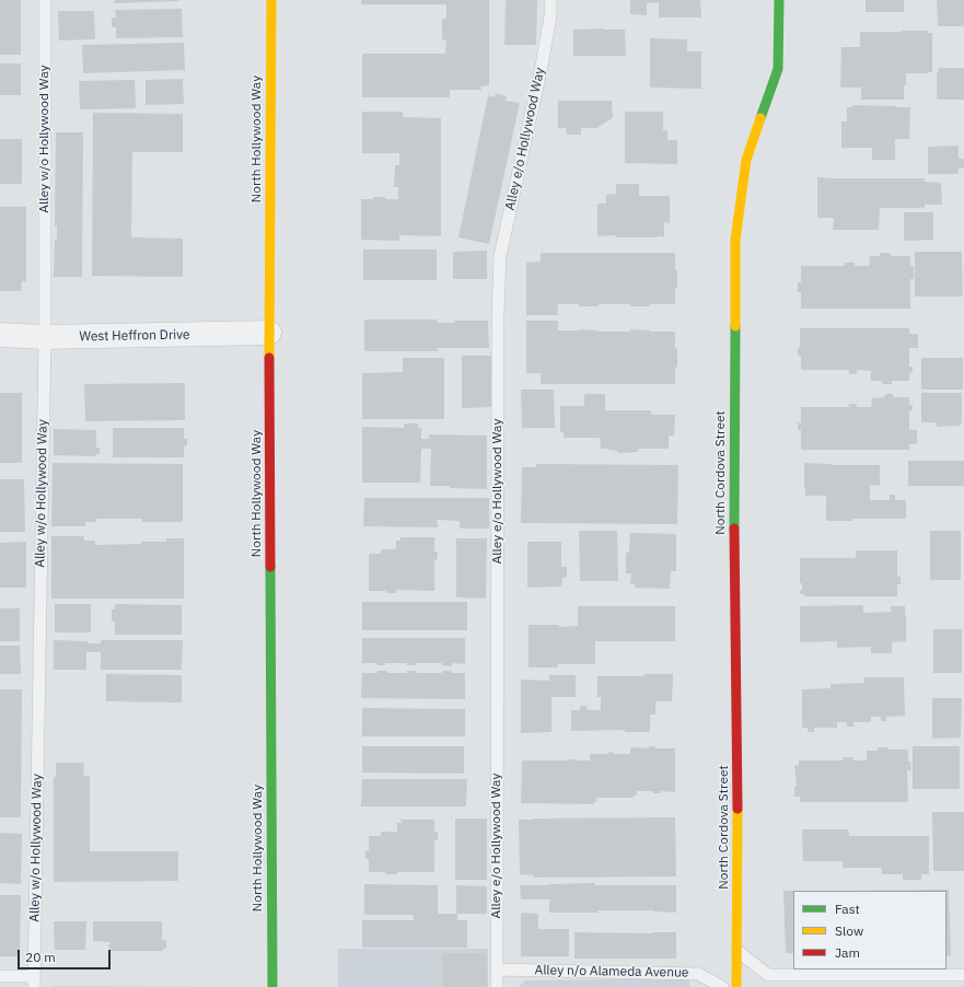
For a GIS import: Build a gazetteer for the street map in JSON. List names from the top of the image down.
{
  "streets": {
    "street": ["North Hollywood Way", "West Heffron Drive", "North Cordova Street"],
    "lane": ["Alley w/o Hollywood Way", "Alley e/o Hollywood Way", "Alley n/o Alameda Avenue"]
  },
  "crossings": [
    ["Alley w/o Hollywood Way", "West Heffron Drive"],
    ["North Hollywood Way", "West Heffron Drive"],
    ["Alley e/o Hollywood Way", "Alley n/o Alameda Avenue"]
  ],
  "legend": ["Fast", "Slow", "Jam"],
  "scale_bar": "20 m"
}
